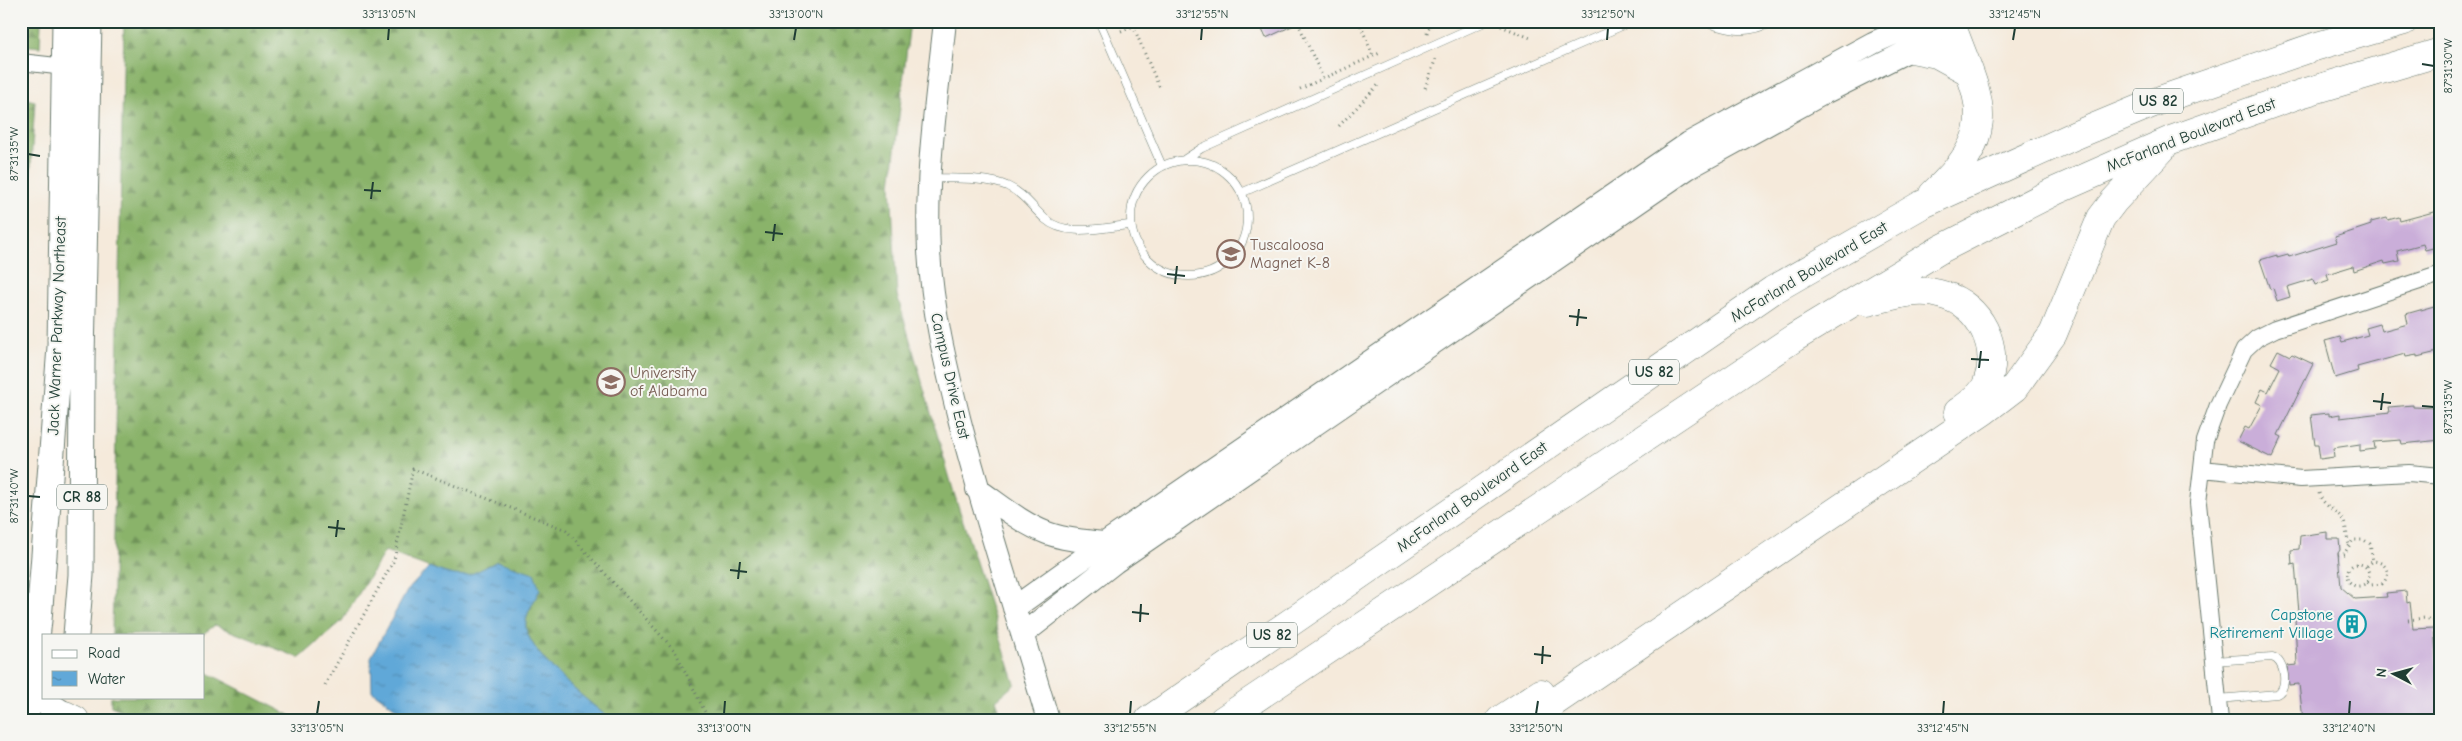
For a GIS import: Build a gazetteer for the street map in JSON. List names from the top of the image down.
{
  "streets": {
    "highway": ["US 82", "McFarland Boulevard East"],
    "main road": ["Jack Warner Parkway Northeast", "CR 88"],
    "street": ["Campus Drive East"]
  },
  "places": {
    "school or university": ["Tuscaloosa Magnet K-8", "University of Alabama"],
    "building": ["Capstone Retirement Village"]
  },
  "legend": ["Road", "Water"],
  "north": "left",
  "coordinates": [
    "33°13'05\"N",
    "33°13'00\"N",
    "33°12'55\"N",
    "33°12'50\"N",
    "33°12'45\"N",
    "87°31'30\"W",
    "87°31'35\"W",
    "87°31'40\"W",
    "33°12'40\"N"
  ]
}
